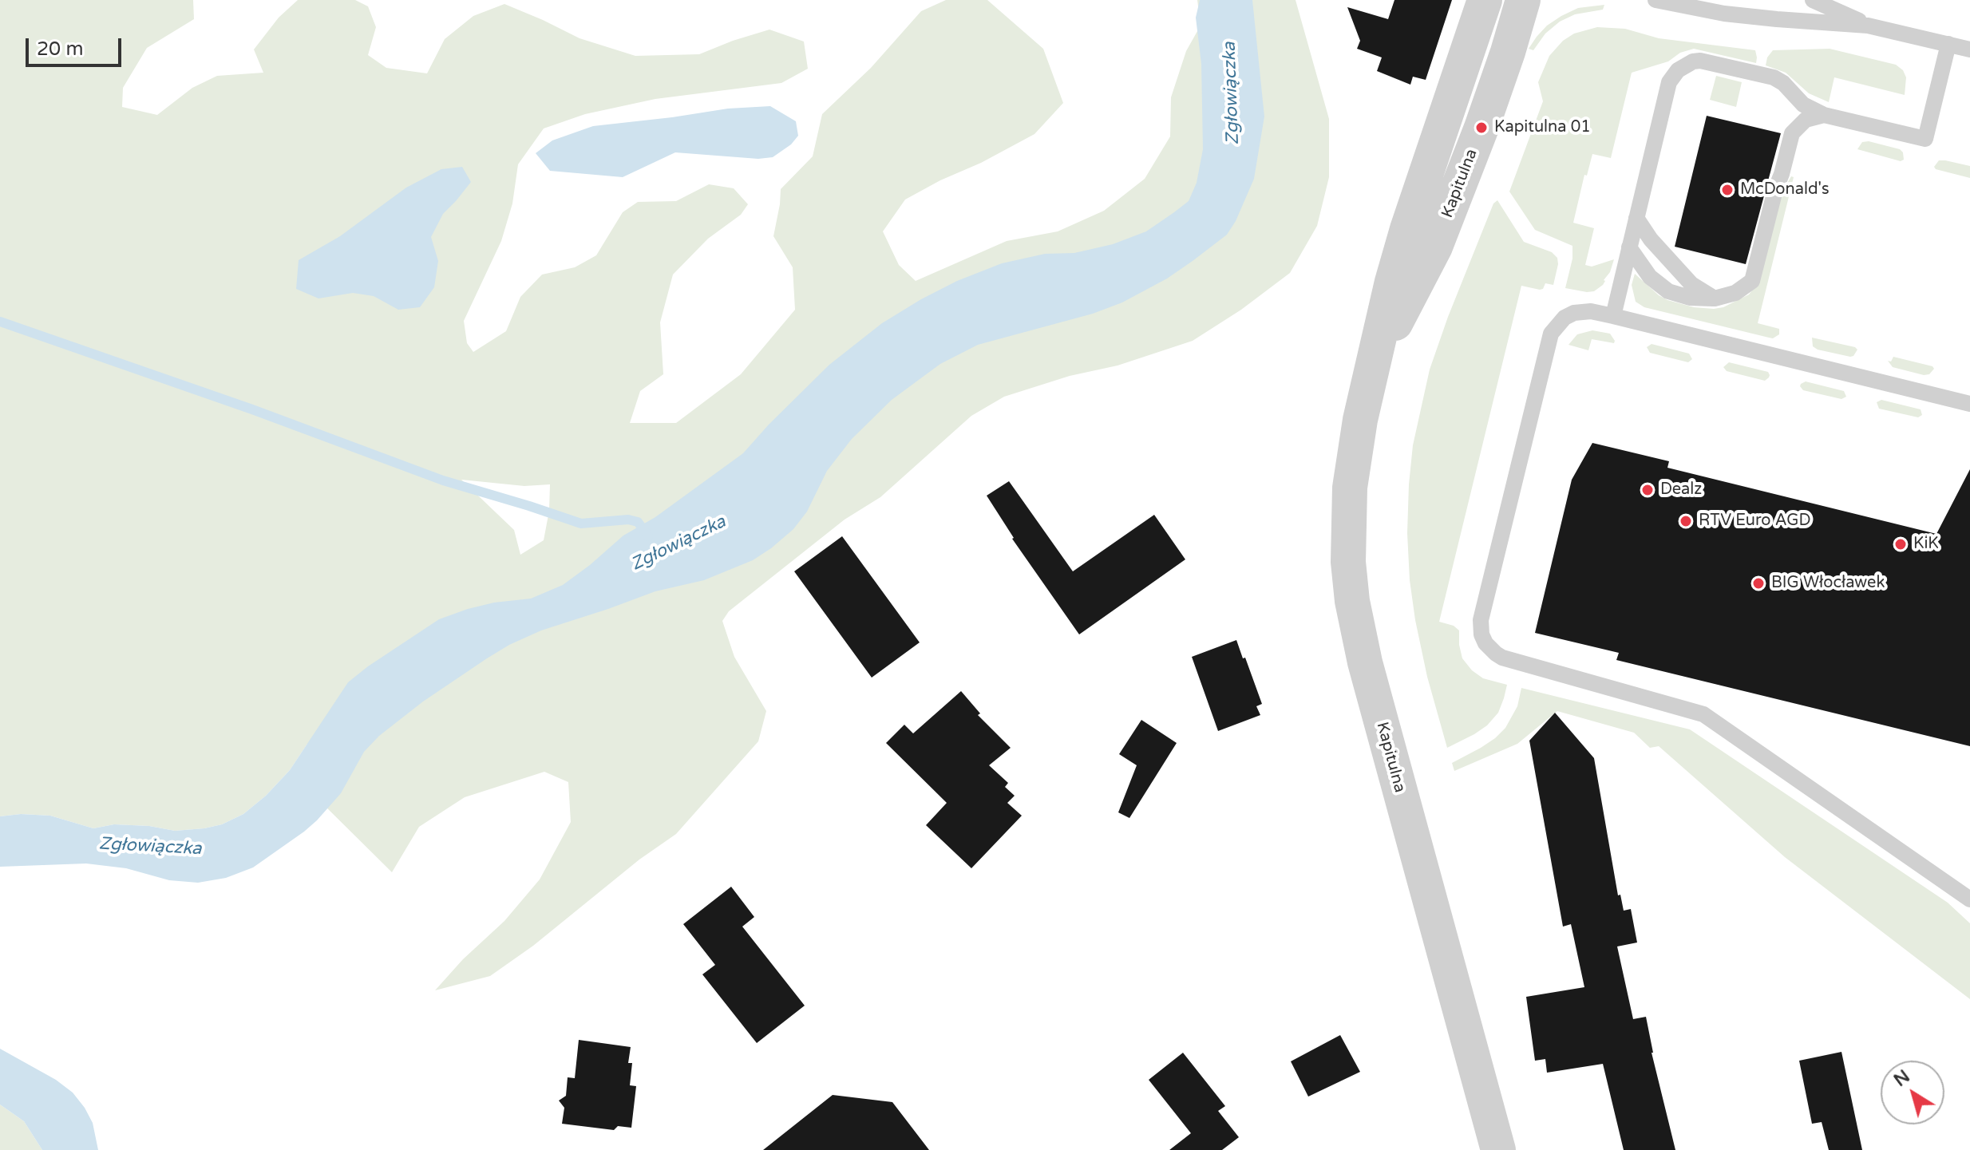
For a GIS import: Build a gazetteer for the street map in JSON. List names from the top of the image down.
{
  "streets": {
    "street": ["Kapitulna"]
  },
  "water": ["Zgłowiączka"],
  "places": [
    "Kapitulna 01",
    "McDonald's",
    "Dealz",
    "RTV Euro AGD",
    "KiK",
    "BIG Włocławek"
  ],
  "scale_bar": "20 m",
  "north": "top left"
}
